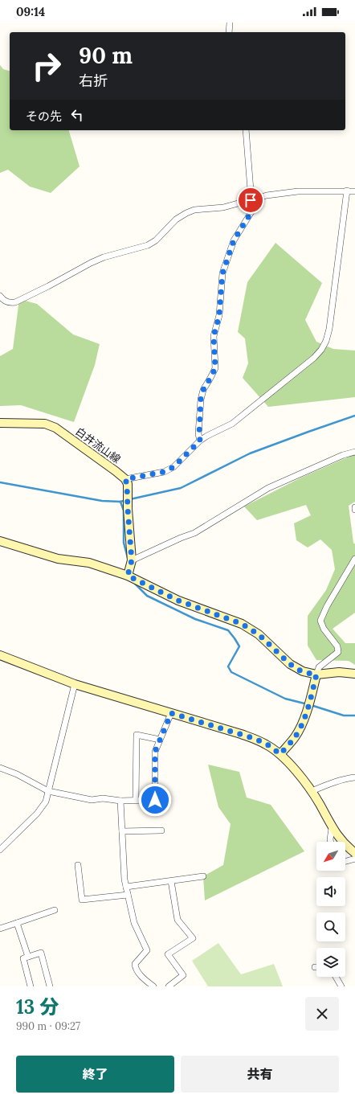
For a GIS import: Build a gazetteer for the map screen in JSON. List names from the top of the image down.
{
  "streets": {
    "main road": ["白井流山線"]
  },
  "north": "bottom left",
  "page": {
    "status": "09:14",
    "turn": ["90 m", "右折"],
    "then": "その先",
    "heading": ["13 分", "990 m · 09:27"],
    "buttons": ["終了", "共有"]
  }
}
